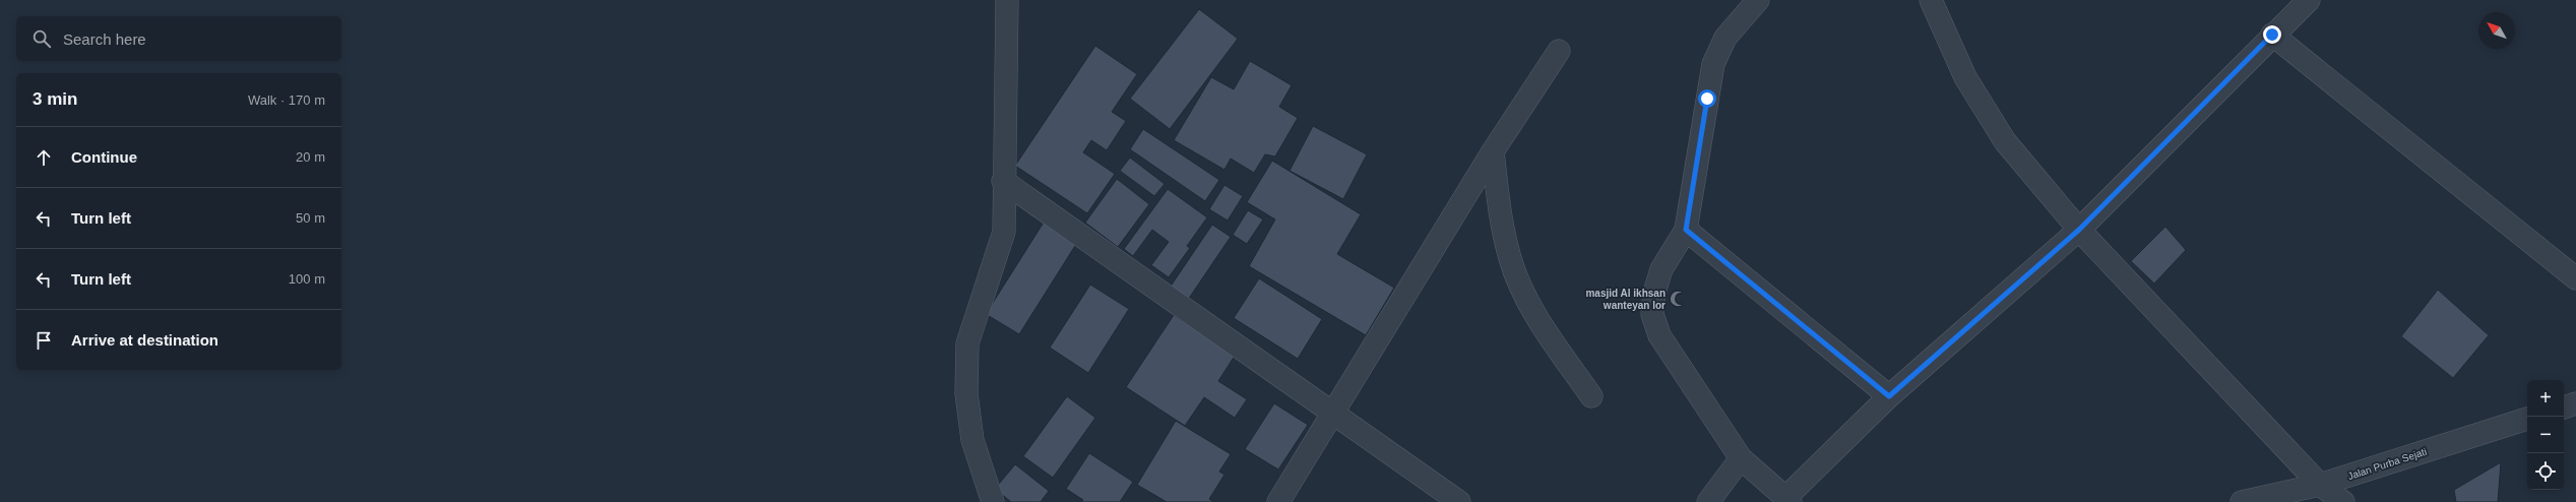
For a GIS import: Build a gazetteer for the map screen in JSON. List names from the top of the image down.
{
  "streets": {
    "street": ["Jalan Purba Sejati"]
  },
  "places": {
    "mosque": ["masjid Al ikhsan wanteyan lor"]
  },
  "north": "top left",
  "page": {
    "search": "Search here",
    "heading": ["3 min", "Walk · 170 m"],
    "list": [
      ["Continue", "20 m"],
      ["Turn left", "50 m"],
      ["Turn left", "100 m"],
      "Arrive at destination"
    ],
    "map_buttons": ["+", "−"]
  }
}
